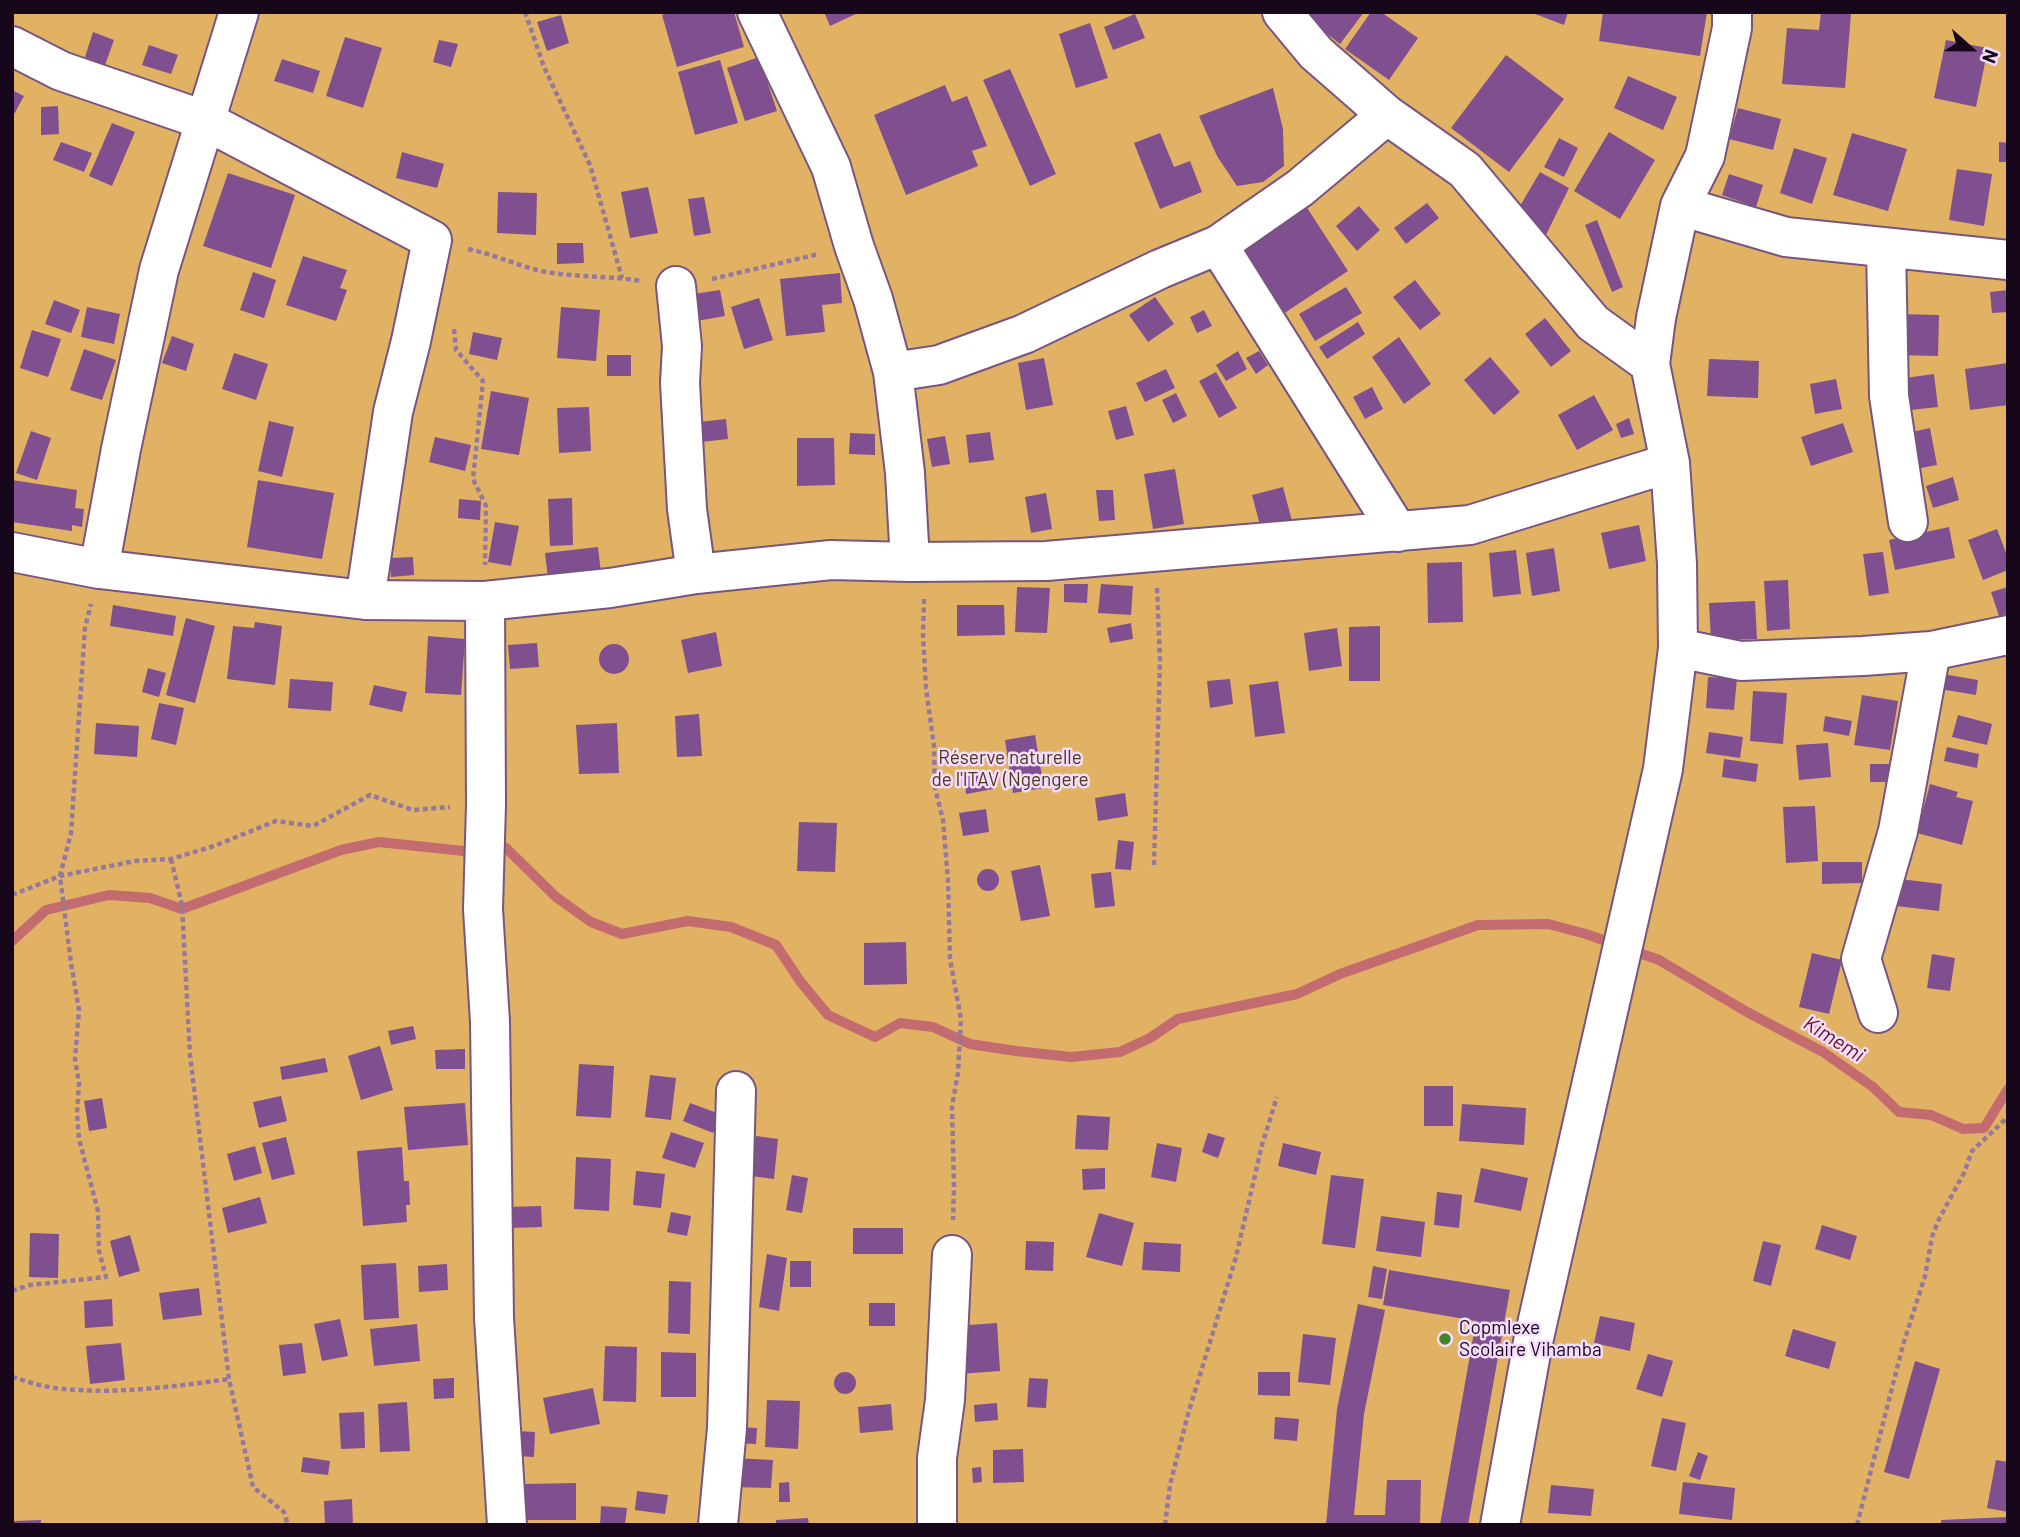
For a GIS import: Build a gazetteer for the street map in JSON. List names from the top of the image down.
{
  "water": ["Kimemi"],
  "parks": ["Réserve naturelle de l'ITAV (Ngengere"],
  "places": ["Copmlexe Scolaire Vihamba"],
  "north": "right"
}
